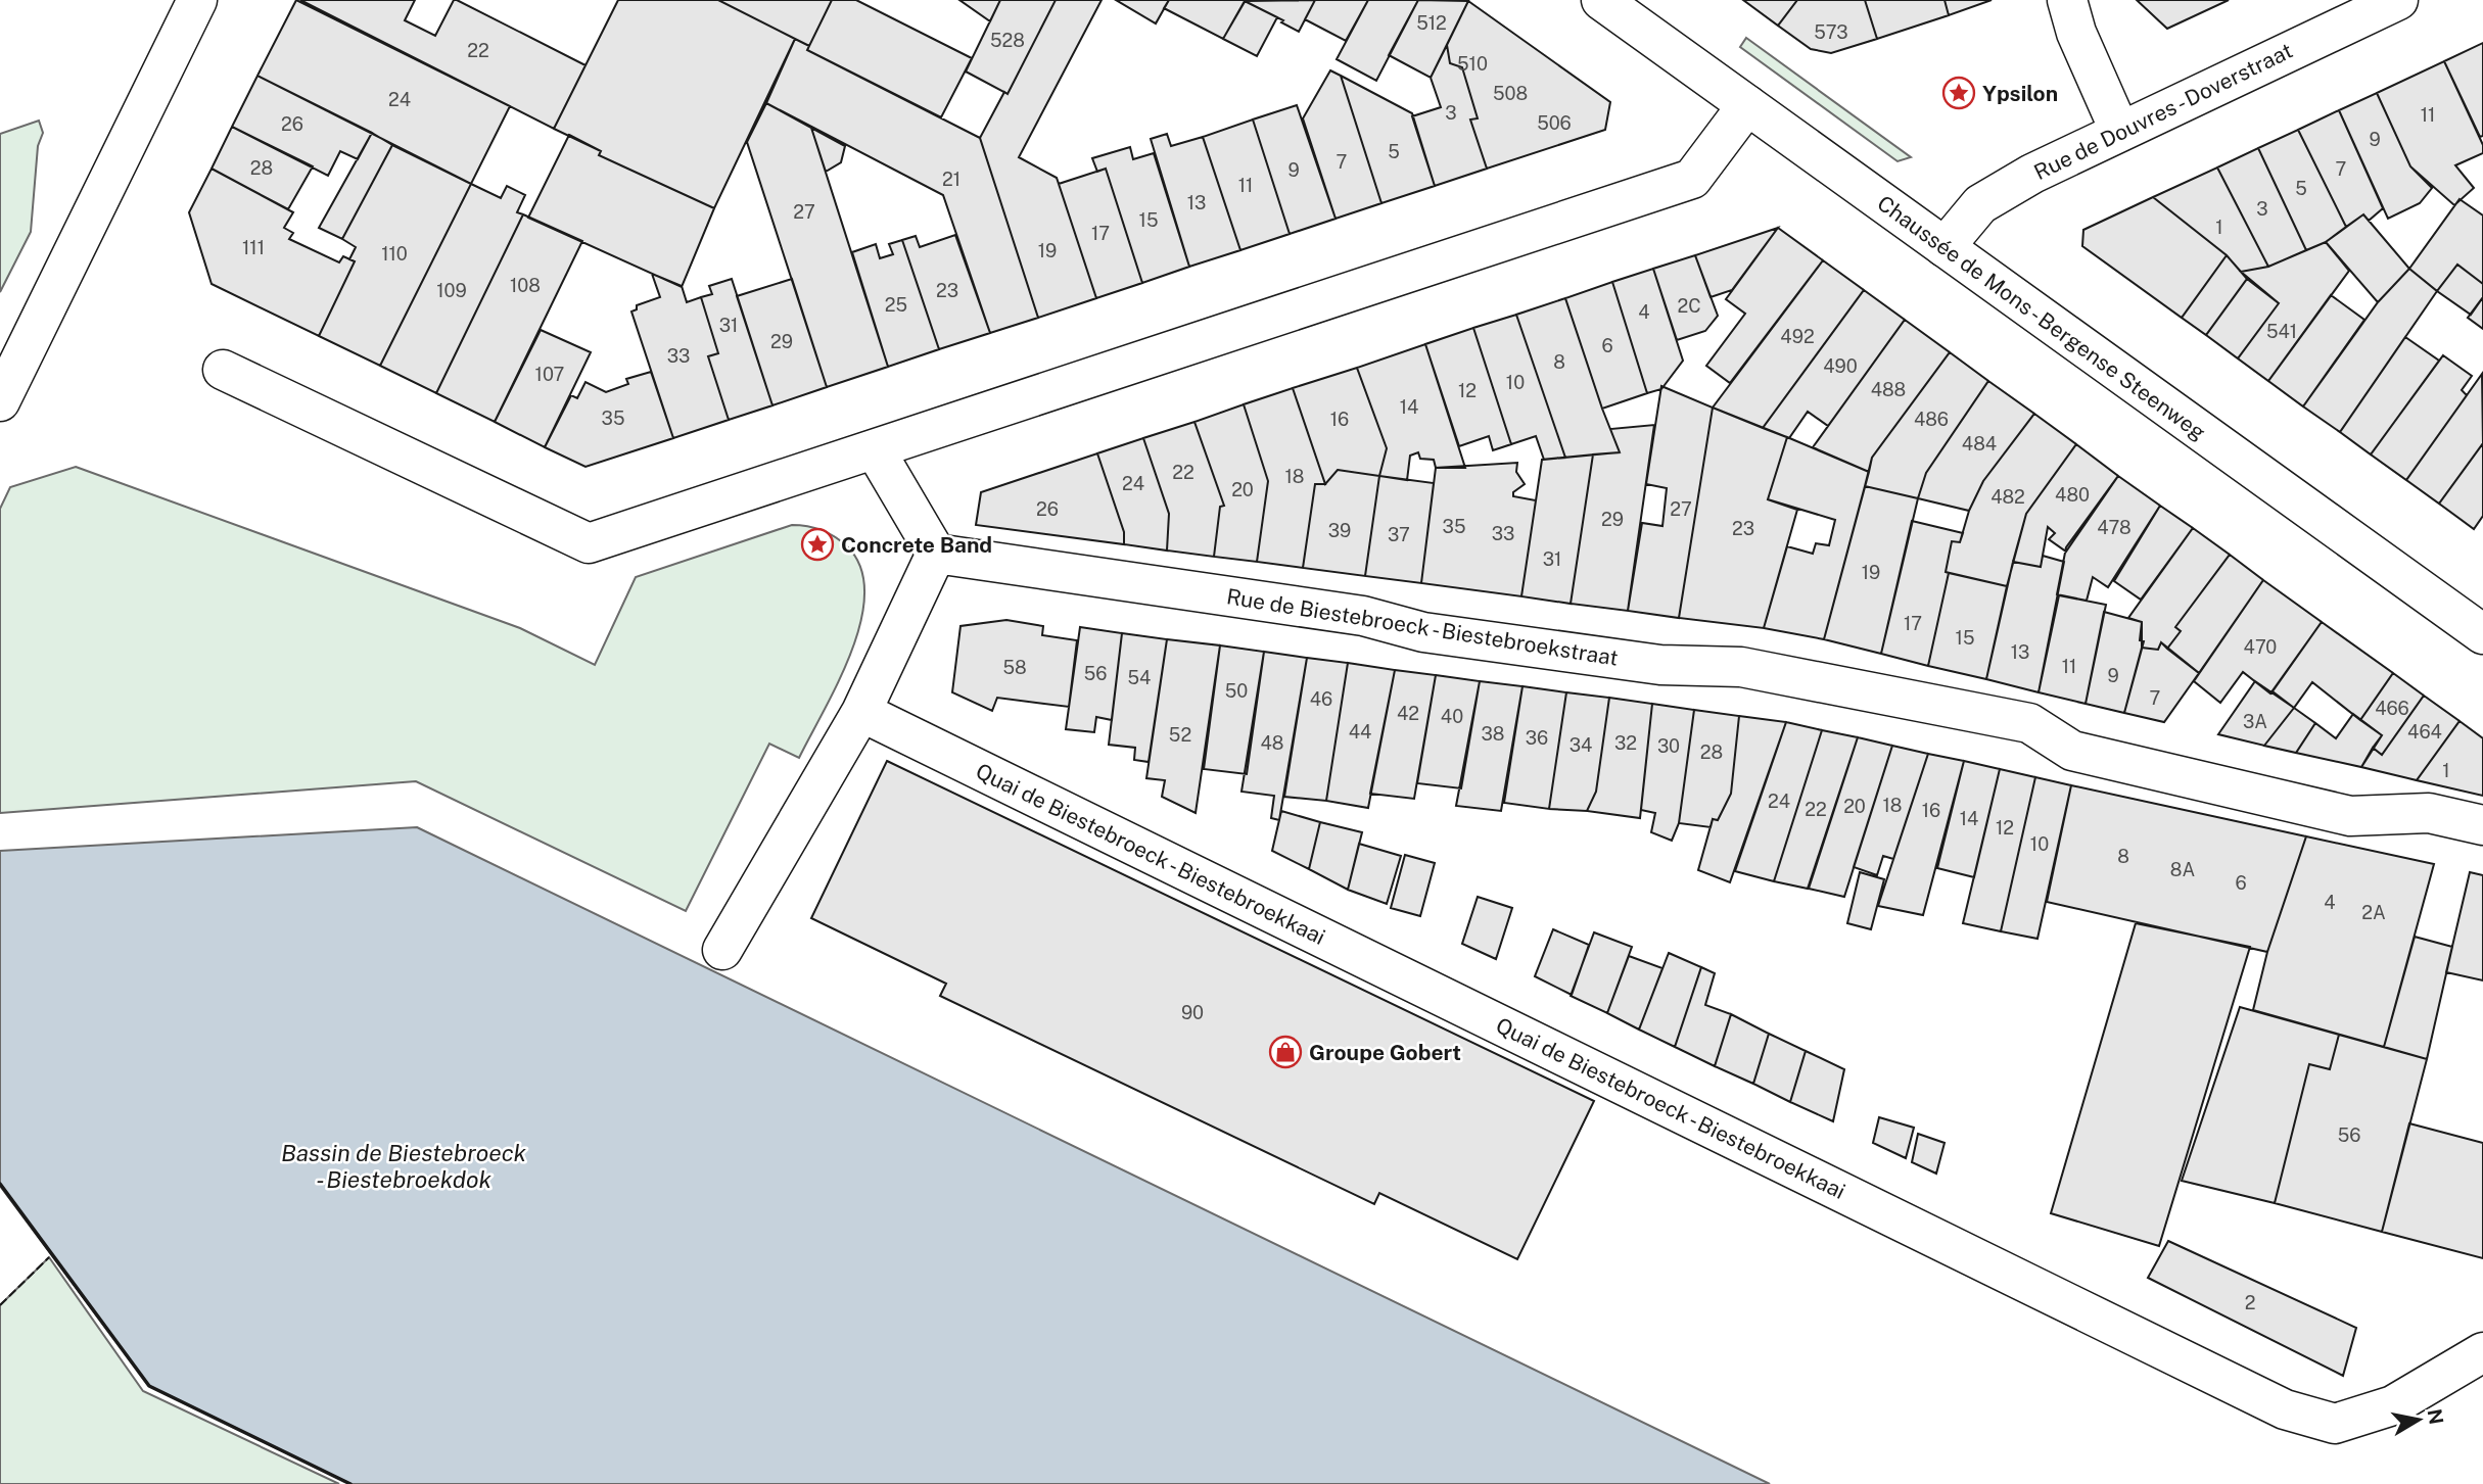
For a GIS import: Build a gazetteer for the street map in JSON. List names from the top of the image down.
{
  "streets": {
    "street": [
      "Rue de Douvres - Doverstraat",
      "Chaussée de Mons - Bergense Steenweg",
      "Rue de Biestebroeck - Biestebroekstraat",
      "Quai de Biestebroeck - Biestebroekkaai"
    ]
  },
  "crossings": [
    ["Rue de Douvres - Doverstraat", "Chaussée de Mons - Bergense Steenweg"]
  ],
  "water": ["Bassin de Biestebroeck - Biestebroekdok"],
  "places": {
    "place": ["Ypsilon", "Concrete Band"],
    "shop": ["Groupe Gobert"]
  },
  "house_numbers": [
    "512",
    "573",
    "528",
    "22",
    "510",
    "508",
    "24",
    "3",
    "11",
    "506",
    "26",
    "9",
    "5",
    "7",
    "28",
    "7",
    "9",
    "21",
    "11",
    "5",
    "13",
    "3",
    "27",
    "15",
    "1",
    "17",
    "111",
    "19",
    "110",
    "108",
    "109",
    "23",
    "25",
    "2C",
    "4",
    "31",
    "541",
    "492",
    "29",
    "6",
    "33",
    "8",
    "490",
    "107",
    "10",
    "488",
    "12",
    "14",
    "35",
    "16",
    "486",
    "484",
    "22",
    "18",
    "24",
    "20",
    "480",
    "482",
    "26",
    "27",
    "29",
    "35",
    "478",
    "23",
    "39",
    "33",
    "37",
    "31",
    "19",
    "17",
    "15",
    "470",
    "13",
    "11",
    "58",
    "56",
    "9",
    "54",
    "50",
    "7",
    "46",
    "466",
    "42",
    "40",
    "3A",
    "44",
    "464",
    "38",
    "52",
    "36",
    "48",
    "32",
    "34",
    "30",
    "28",
    "1",
    "24",
    "18",
    "20",
    "22",
    "16",
    "14",
    "12",
    "10",
    "8",
    "8A",
    "6",
    "4",
    "2A",
    "90",
    "56",
    "2"
  ],
  "north": "right"
}
